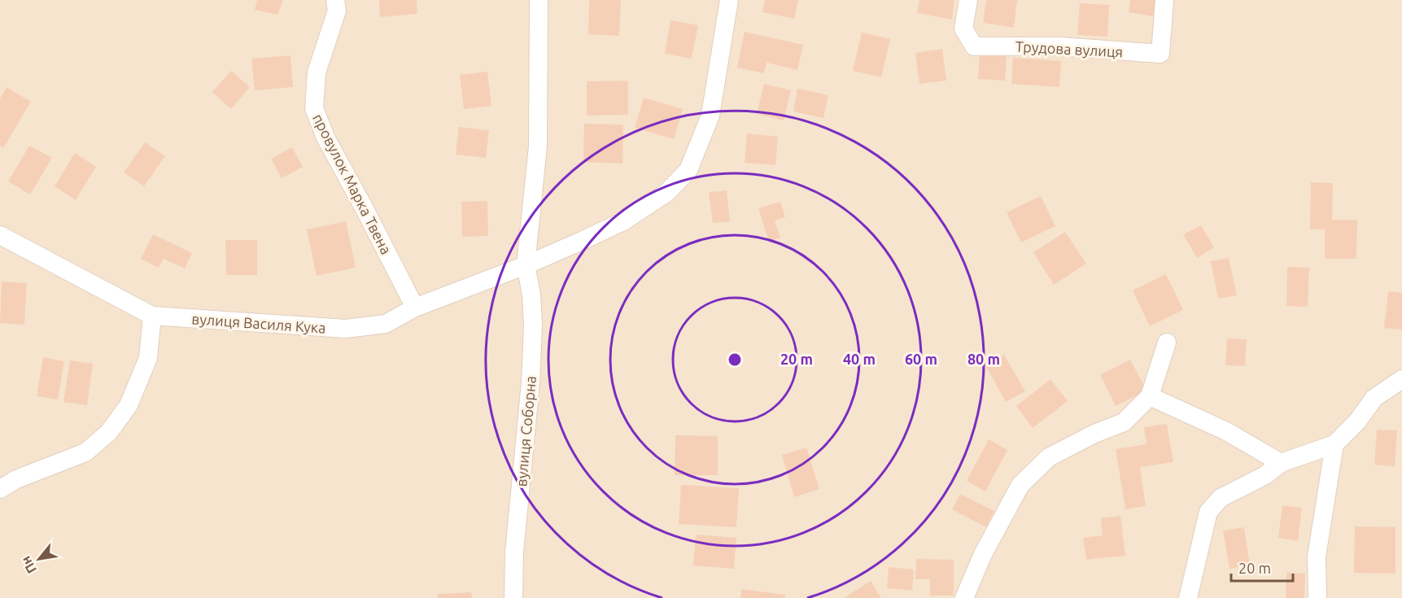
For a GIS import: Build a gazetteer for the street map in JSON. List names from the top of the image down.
{
  "streets": {
    "street": [
      "Трудова вулиця",
      "провулок Марка Твена",
      "вулиця Василя Кука",
      "вулиця Соборна"
    ]
  },
  "crossings": [
    ["провулок Марка Твена", "вулиця Василя Кука"],
    ["вулиця Василя Кука", "вулиця Соборна"]
  ],
  "scale_bar": "20 m",
  "north": "bottom left",
  "rings": [
    "20 m",
    "40 m",
    "60 m",
    "80 m"
  ]
}
